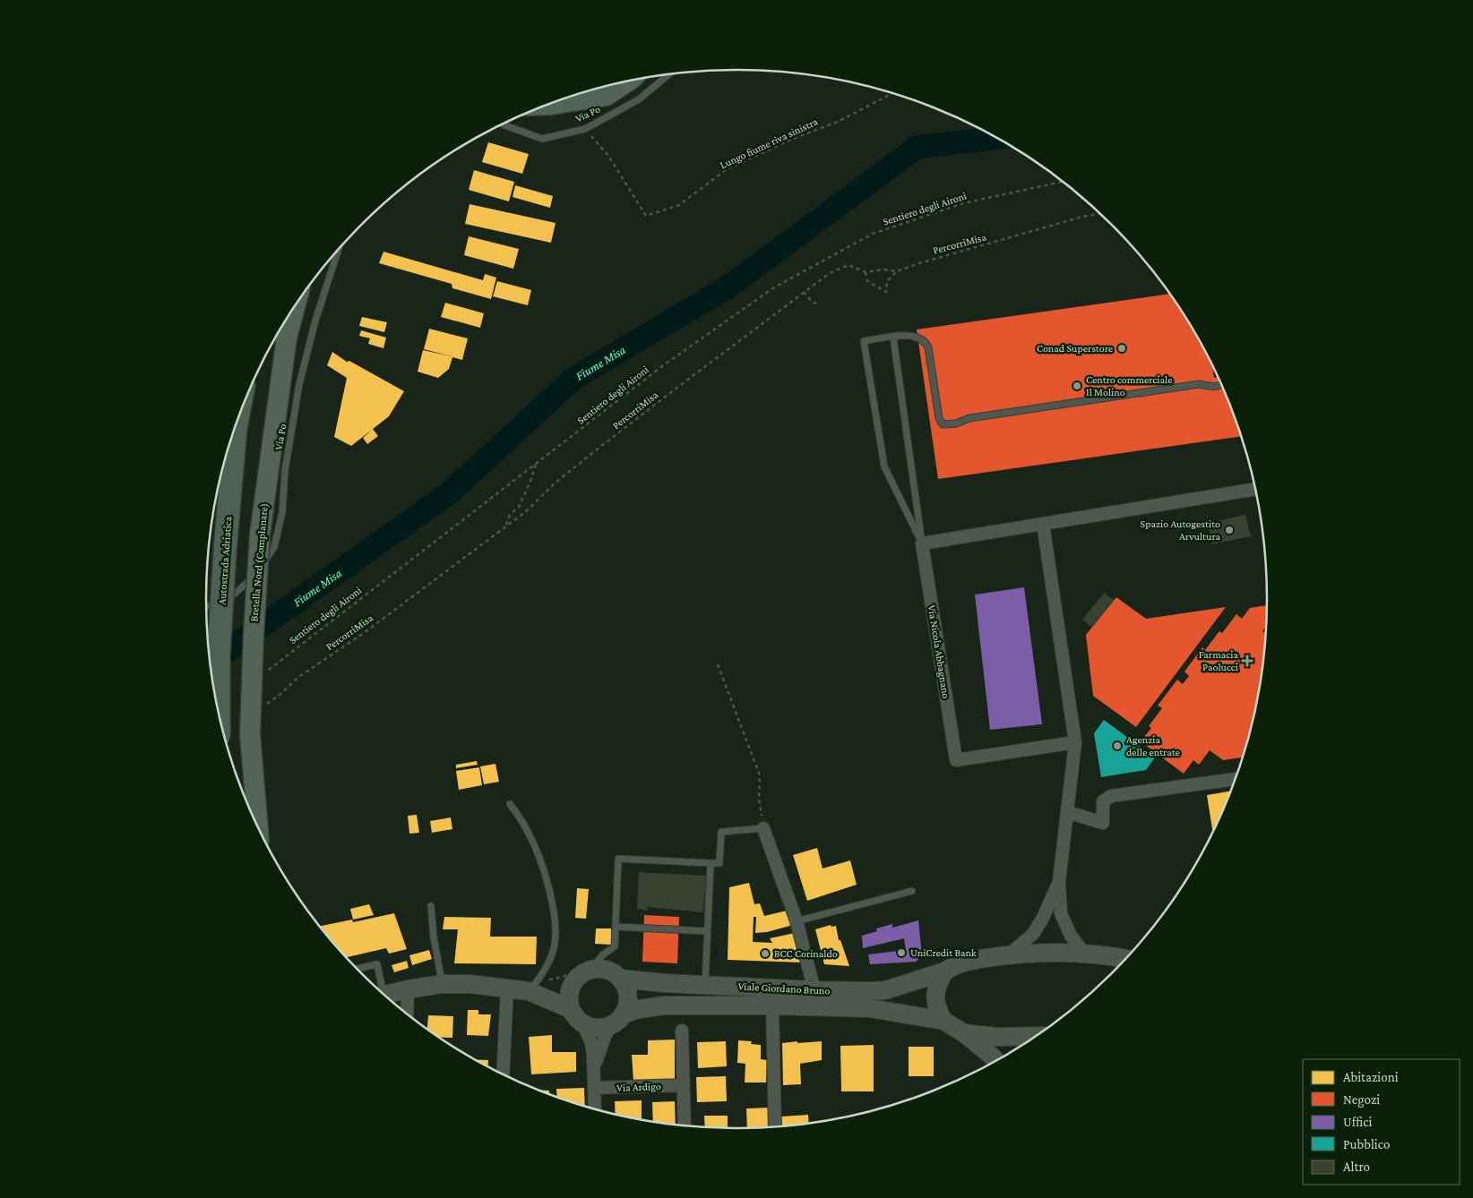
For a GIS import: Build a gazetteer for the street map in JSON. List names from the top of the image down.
{
  "streets": {
    "highway": ["Autostrada Adriatica"],
    "main road": ["Bretella Nord (Complanare)", "Viale Giordano Bruno"],
    "street": ["Via Nicola Abbagnano", "Via Ardigo"],
    "lane": ["Via Po"],
    "path": ["Lungo fiume riva sinistra", "Sentiero degli Aironi", "PercorriMisa"]
  },
  "crossings": [
    ["Via Po", "Lungo fiume riva sinistra"]
  ],
  "water": ["Fiume Misa"],
  "places": {
    "other": [
      "Conad Superstore",
      "Centro commerciale Il Molino",
      "Spazio Autogestito Arvultura",
      "Agenzia delle entrate",
      "UniCredit Bank",
      "BCC Corinaldo"
    ],
    "health": ["Farmacia Paolucci"]
  },
  "legend": [
    "Abitazioni",
    "Negozi",
    "Uffici",
    "Pubblico",
    "Altro"
  ]
}
